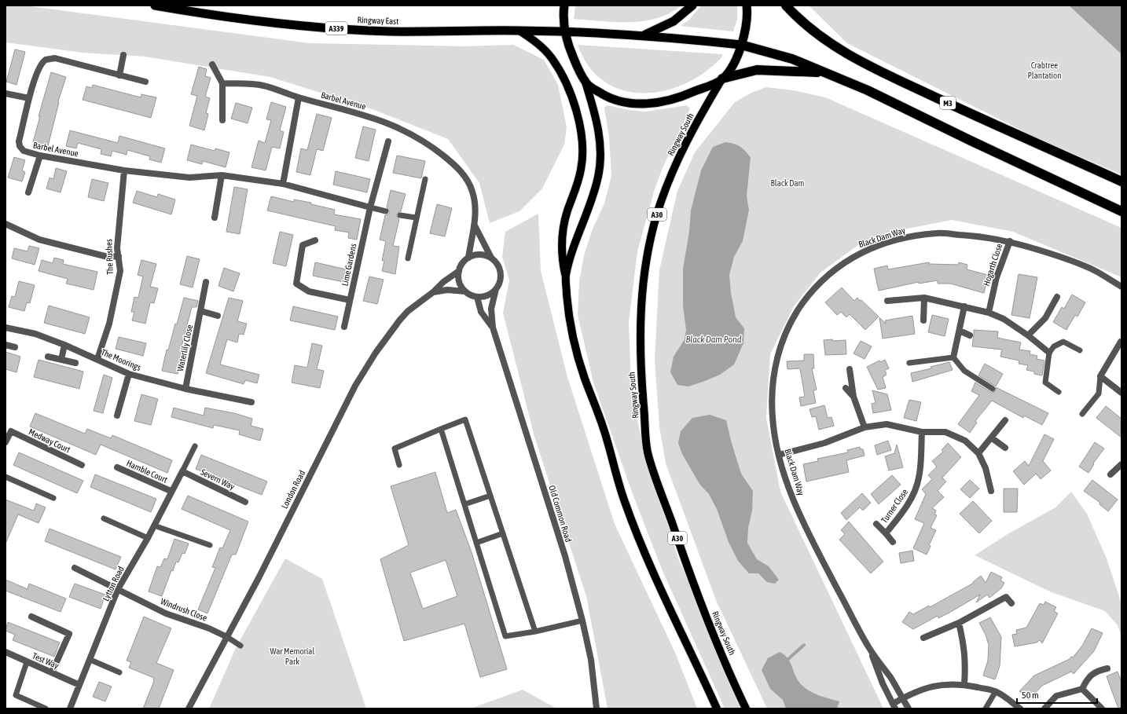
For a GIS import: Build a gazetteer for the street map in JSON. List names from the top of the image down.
{
  "streets": {
    "highway": ["Ringway East", "A339", "M3"],
    "main road": ["Ringway South", "A30"],
    "street": [
      "Barbel Avenue",
      "Black Dam Way",
      "The Rushes",
      "Lime Gardens",
      "Hogarth Close",
      "Waterlily Close",
      "The Moorings",
      "Medway Court",
      "Hamble Court",
      "Severn Way",
      "London Road",
      "Turner Close",
      "Old Common Road",
      "Lytton Road",
      "Windrush Close",
      "Test Way"
    ]
  },
  "crossings": [
    ["Barbel Avenue", "The Rushes"],
    ["Barbel Avenue", "London Road"],
    ["Barbel Avenue", "Old Common Road"],
    ["Black Dam Way", "Hogarth Close"],
    ["The Rushes", "The Moorings"],
    ["Waterlily Close", "The Moorings"],
    ["Hamble Court", "Lytton Road"],
    ["Severn Way", "Lytton Road"],
    ["London Road", "Old Common Road"],
    ["London Road", "Windrush Close"],
    ["Lytton Road", "Windrush Close"],
    ["Lytton Road", "Test Way"]
  ],
  "water": ["Black Dam Pond"],
  "parks": ["Crabtree Plantation", "Black Dam", "War Memorial Park"],
  "scale_bar": "50 m"
}
